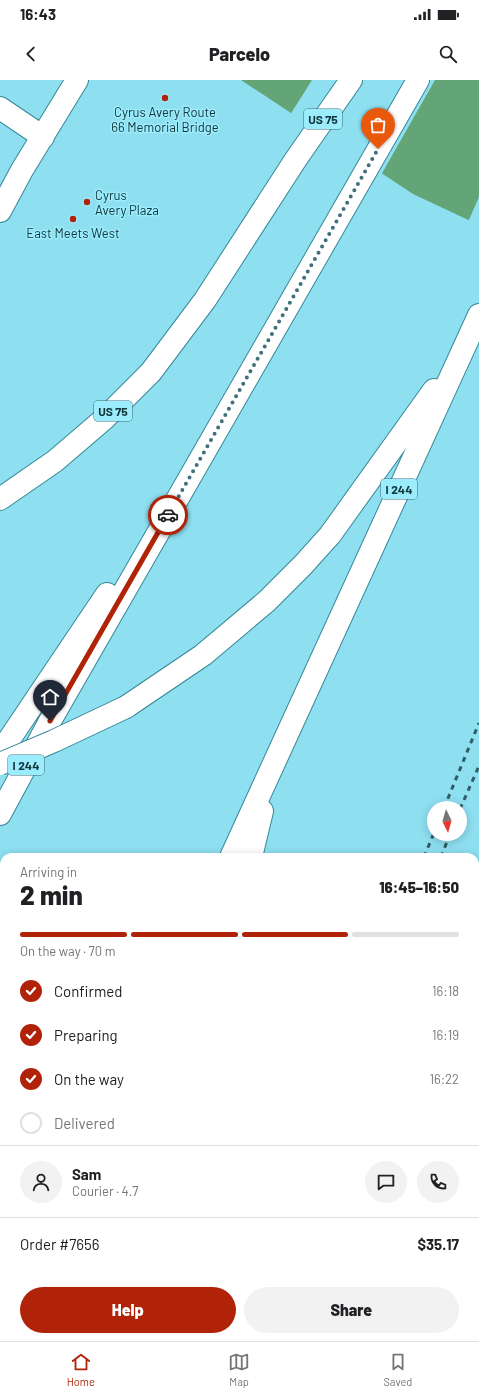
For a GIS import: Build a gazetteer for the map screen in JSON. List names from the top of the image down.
{
  "streets": {
    "main road": ["US 75", "I 244"]
  },
  "places": ["Cyrus Avery Route 66 Memorial Bridge", "Cyrus Avery Plaza", "East Meets West"],
  "north": "bottom",
  "page": {
    "status": "16:43",
    "header": "Parcelo",
    "heading": ["2 min", "Arriving in", "16:45–16:50"],
    "panel": [
      "Sam",
      "Courier · 4.7",
      "Order #7656",
      "$35.17"
    ],
    "bar": "On the way · 70 m",
    "list": [
      ["Confirmed", "16:18"],
      ["Preparing", "16:19"],
      ["On the way", "16:22"],
      "Delivered"
    ],
    "buttons": ["Help", "Share"],
    "tabs": ["Home", "Map", "Saved"]
  }
}
